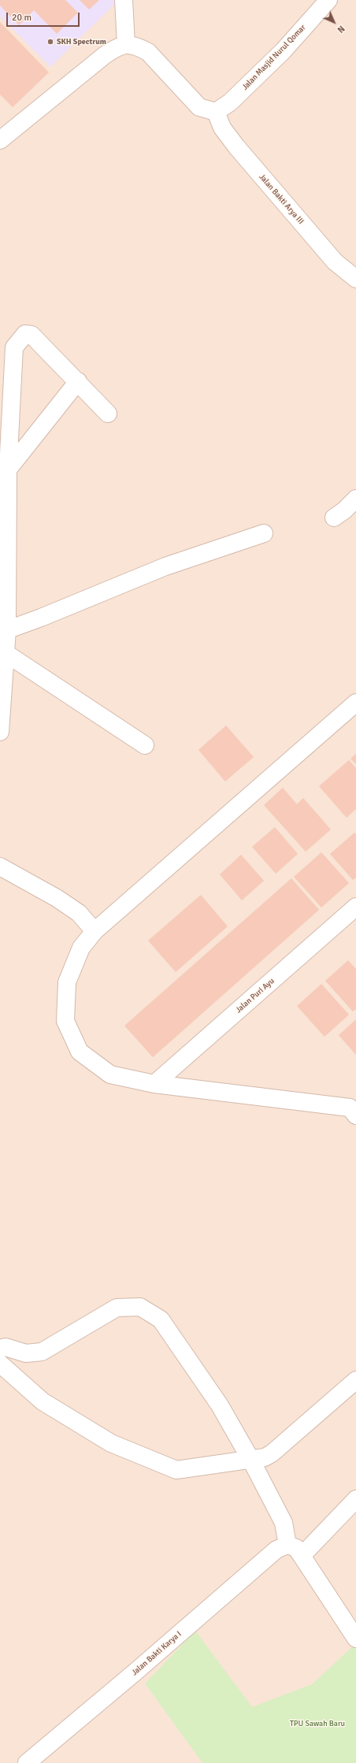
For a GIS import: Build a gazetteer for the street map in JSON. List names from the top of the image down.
{
  "streets": {
    "street": [
      "Jalan Masjid Nurul Qomar",
      "Jalan Bakti Arya III",
      "Jalan Puri Ayu",
      "Jalan Bakti Karya I"
    ]
  },
  "crossings": [
    ["Jalan Masjid Nurul Qomar", "Jalan Bakti Arya III"]
  ],
  "parks": ["TPU Sawah Baru"],
  "places": ["SKH Spectrum"],
  "scale_bar": "20 m",
  "north": "bottom right"
}
